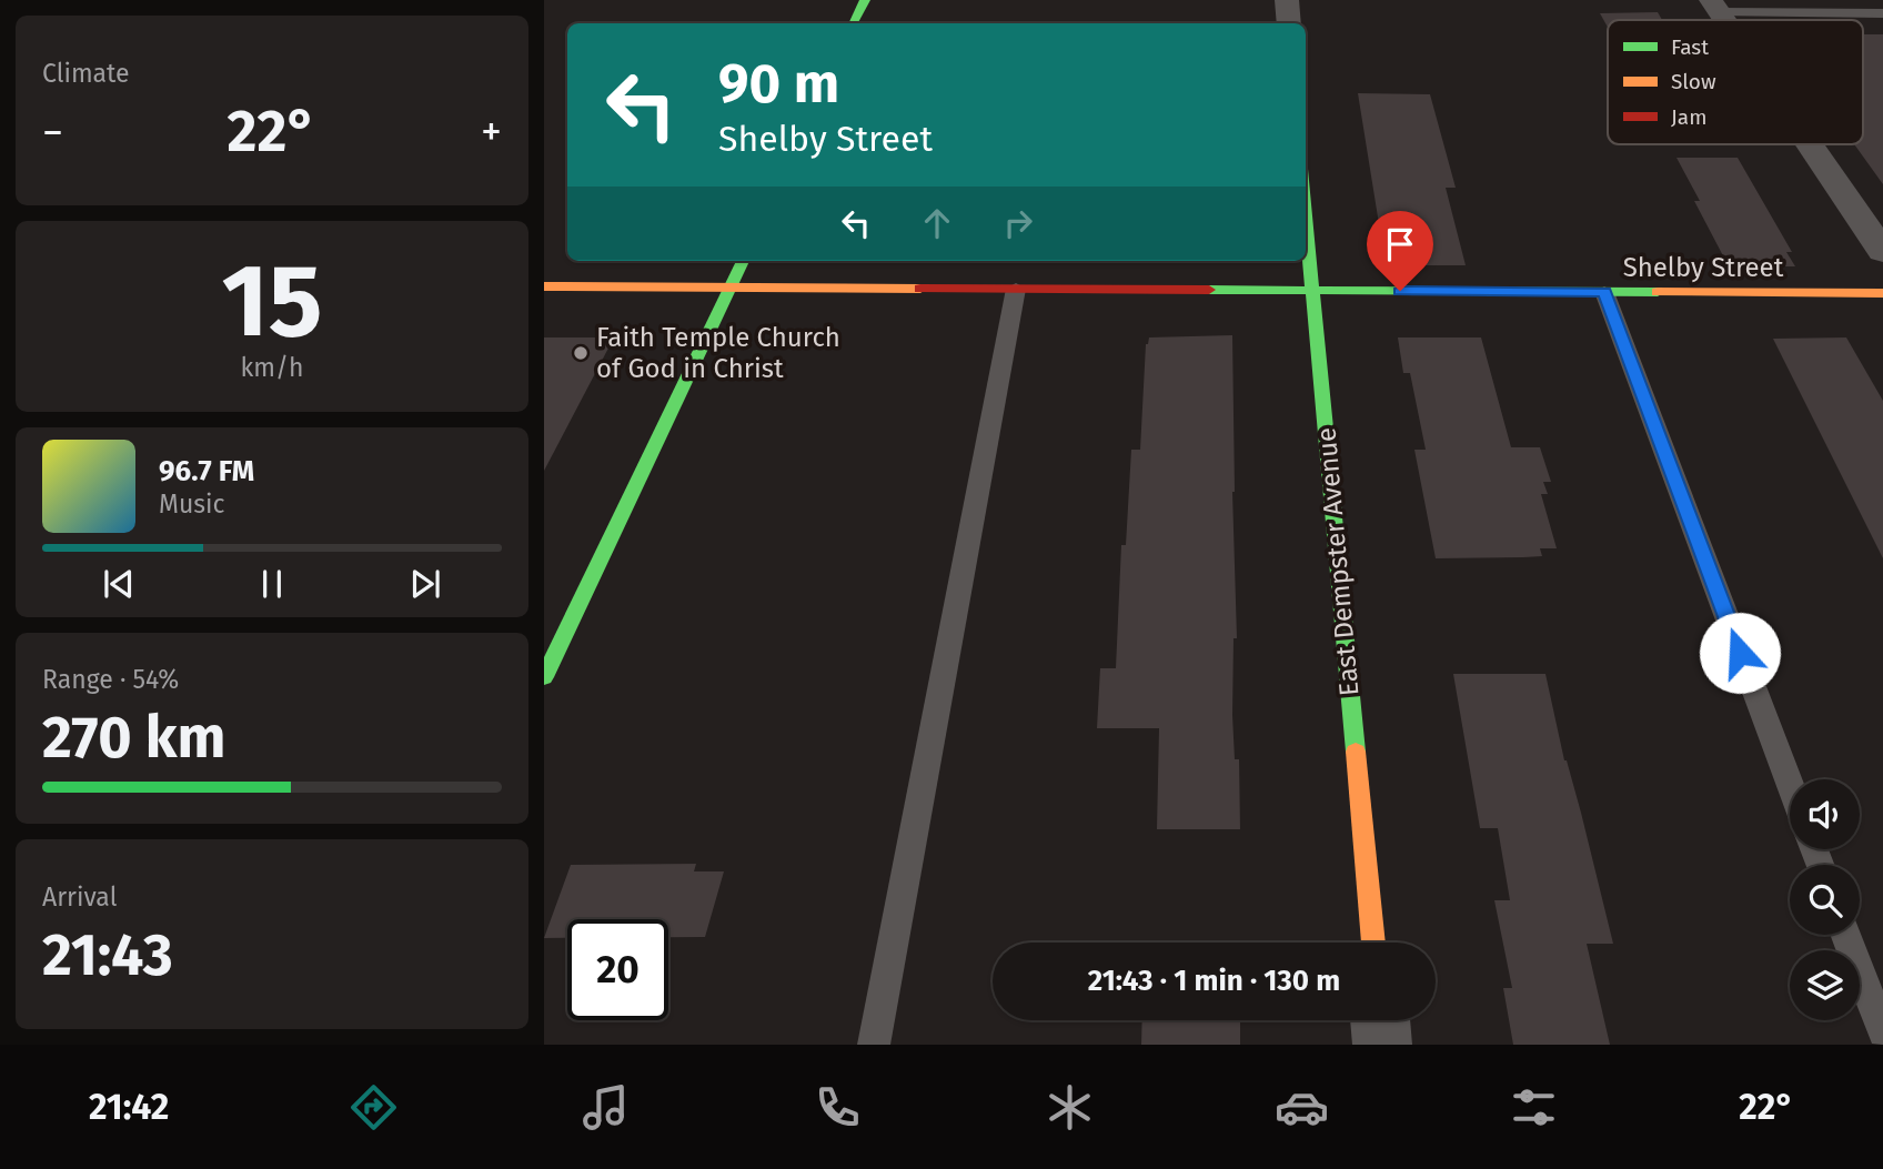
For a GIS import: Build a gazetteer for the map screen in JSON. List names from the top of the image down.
{
  "streets": {
    "street": ["Shelby Street", "East Dempster Avenue"]
  },
  "crossings": [
    ["Shelby Street", "East Dempster Avenue"]
  ],
  "places": ["Faith Temple Church of God in Christ"],
  "legend": ["Fast", "Slow", "Jam"],
  "page": {
    "tile": [
      "Climate",
      ["15", "km/h"],
      ["Range · 54%", "270 km"],
      ["Arrival", "21:43"]
    ],
    "turn": ["90 m", "Shelby Street"],
    "heat": ["−", "22°", "+"],
    "song": ["96.7 FM", "Music"],
    "limit": "20",
    "trip": "21:43 · 1 min · 130 m",
    "tabs": ["21:42", "22°"]
  }
}
